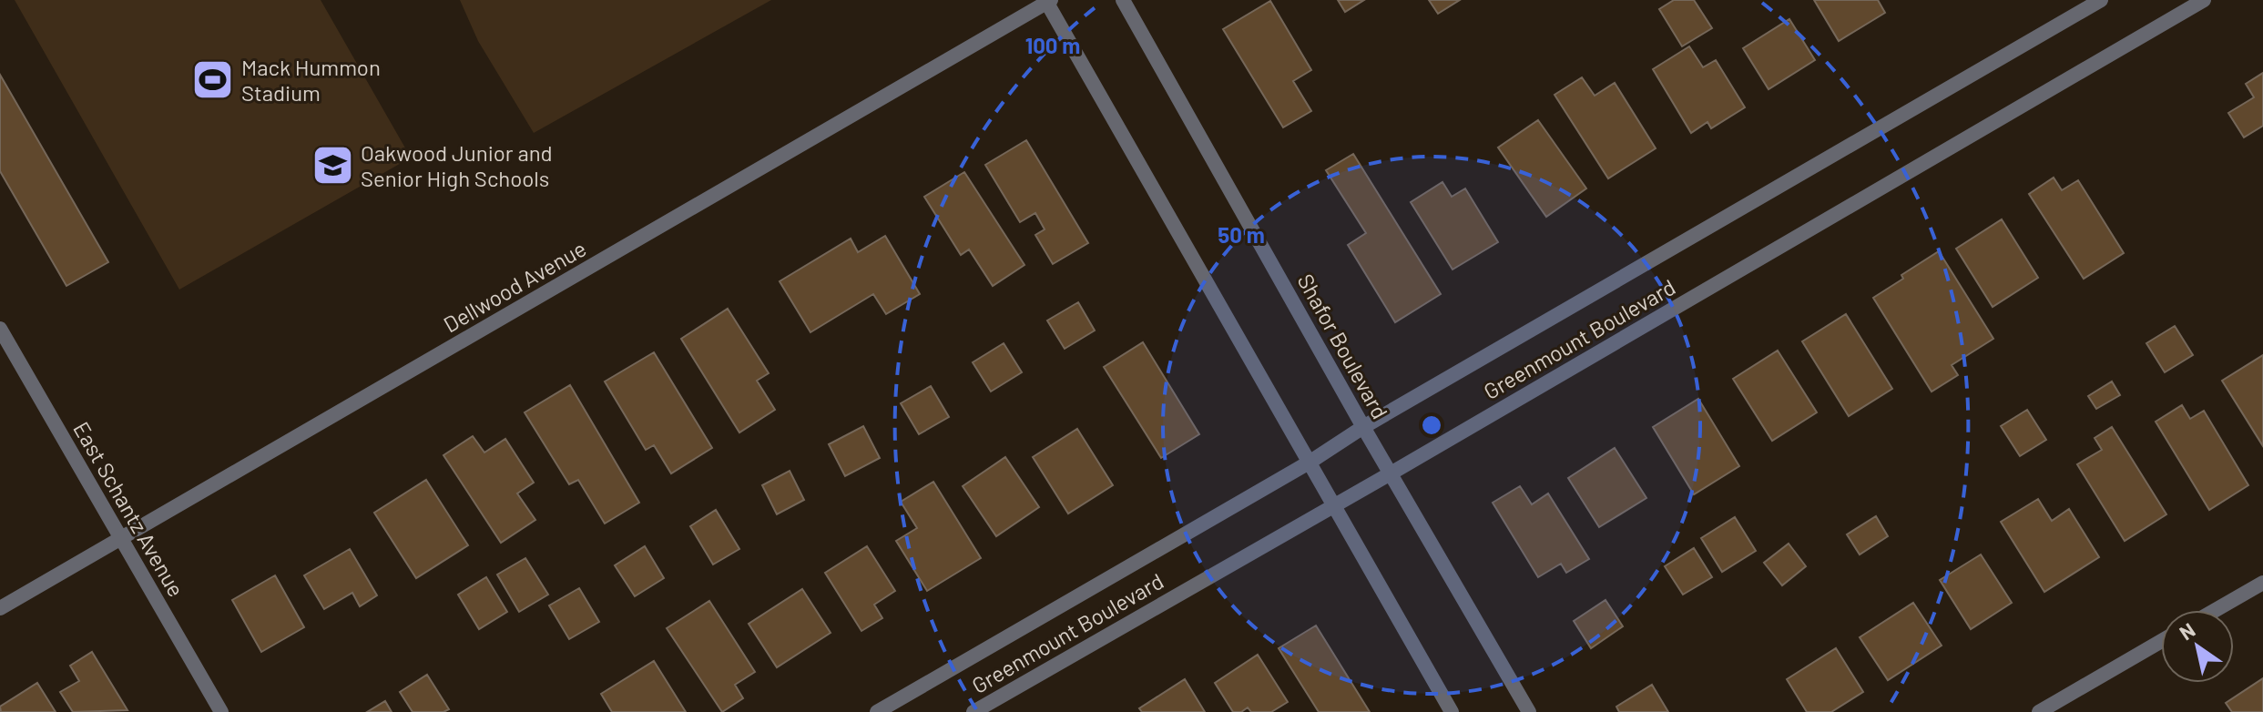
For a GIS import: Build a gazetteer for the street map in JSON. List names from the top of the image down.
{
  "streets": {
    "street": [
      "Dellwood Avenue",
      "Greenmount Boulevard",
      "Shafor Boulevard",
      "East Schantz Avenue"
    ]
  },
  "crossings": [
    ["Dellwood Avenue", "East Schantz Avenue"],
    ["Greenmount Boulevard", "Shafor Boulevard"]
  ],
  "places": {
    "sports": ["Mack Hummon Stadium"],
    "school or university": ["Oakwood Junior and Senior High Schools"]
  },
  "north": "top left",
  "rings": ["100 m", "50 m"]
}
